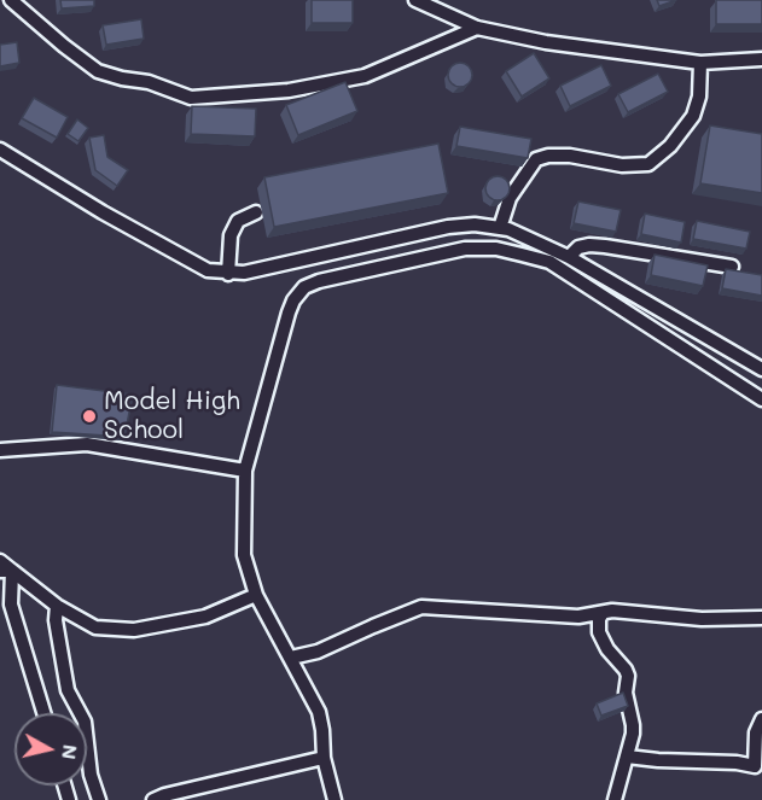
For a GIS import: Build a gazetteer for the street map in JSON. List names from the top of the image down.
{
  "places": ["Model High School"],
  "north": "right"
}
